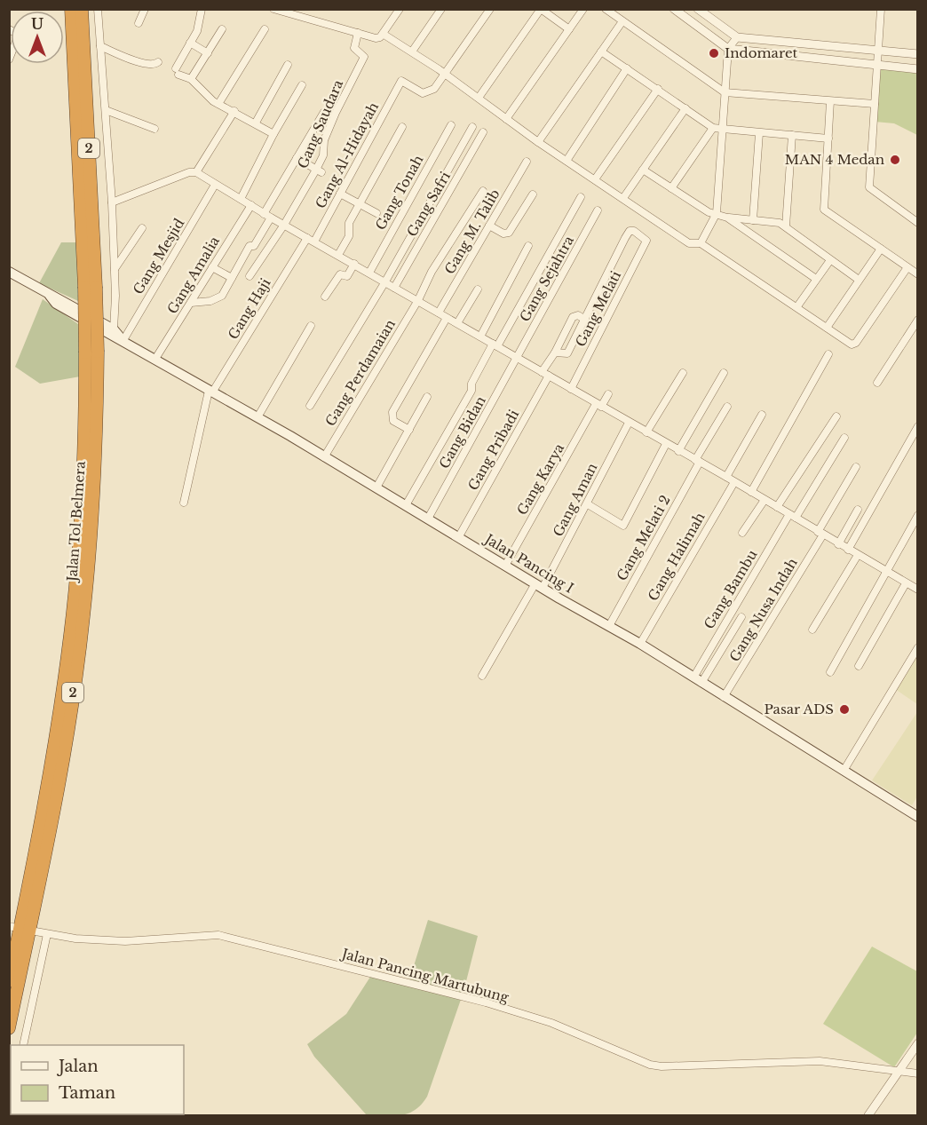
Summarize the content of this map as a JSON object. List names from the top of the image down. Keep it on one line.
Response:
{"streets":{"highway":["2","Jalan Tol Belmera"],"main road":["Jalan Pancing I"],"street":["Gang Saudara","Gang Al-Hidayah","Gang Tonah","Gang Safri","Gang M. Talib","Gang Mesjid","Gang Amalia","Gang Sejahtra","Gang Haji","Gang Melati","Gang Perdamaian","Gang Bidan","Gang Pribadi","Gang Karya","Gang Aman","Gang Melati 2","Gang Halimah","Gang Bambu","Gang Nusa Indah","Jalan Pancing Martubung"]},"crossings":[["Gang Al-Hidayah","Gang Haji"],["Gang Mesjid","Jalan Pancing I"],["Gang Amalia","Jalan Pancing I"],["Gang Sejahtra","Gang Bidan"],["Gang Haji","Jalan Pancing I"],["Gang Melati","Gang Pribadi"],["Gang Perdamaian","Jalan Pancing I"],["Gang Bidan","Jalan Pancing I"],["Gang Pribadi","Jalan Pancing I"],["Gang Karya","Jalan Pancing I"],["Gang Aman","Jalan Pancing I"],["Gang Melati 2","Jalan Pancing I"],["Gang Halimah","Jalan Pancing I"],["Jalan Pancing I","Gang Bambu"],["Jalan Pancing I","Gang Nusa Indah"]],"places":["Indomaret","MAN 4 Medan","Pasar ADS"],"legend":["Jalan","Taman"],"north":"top"}
